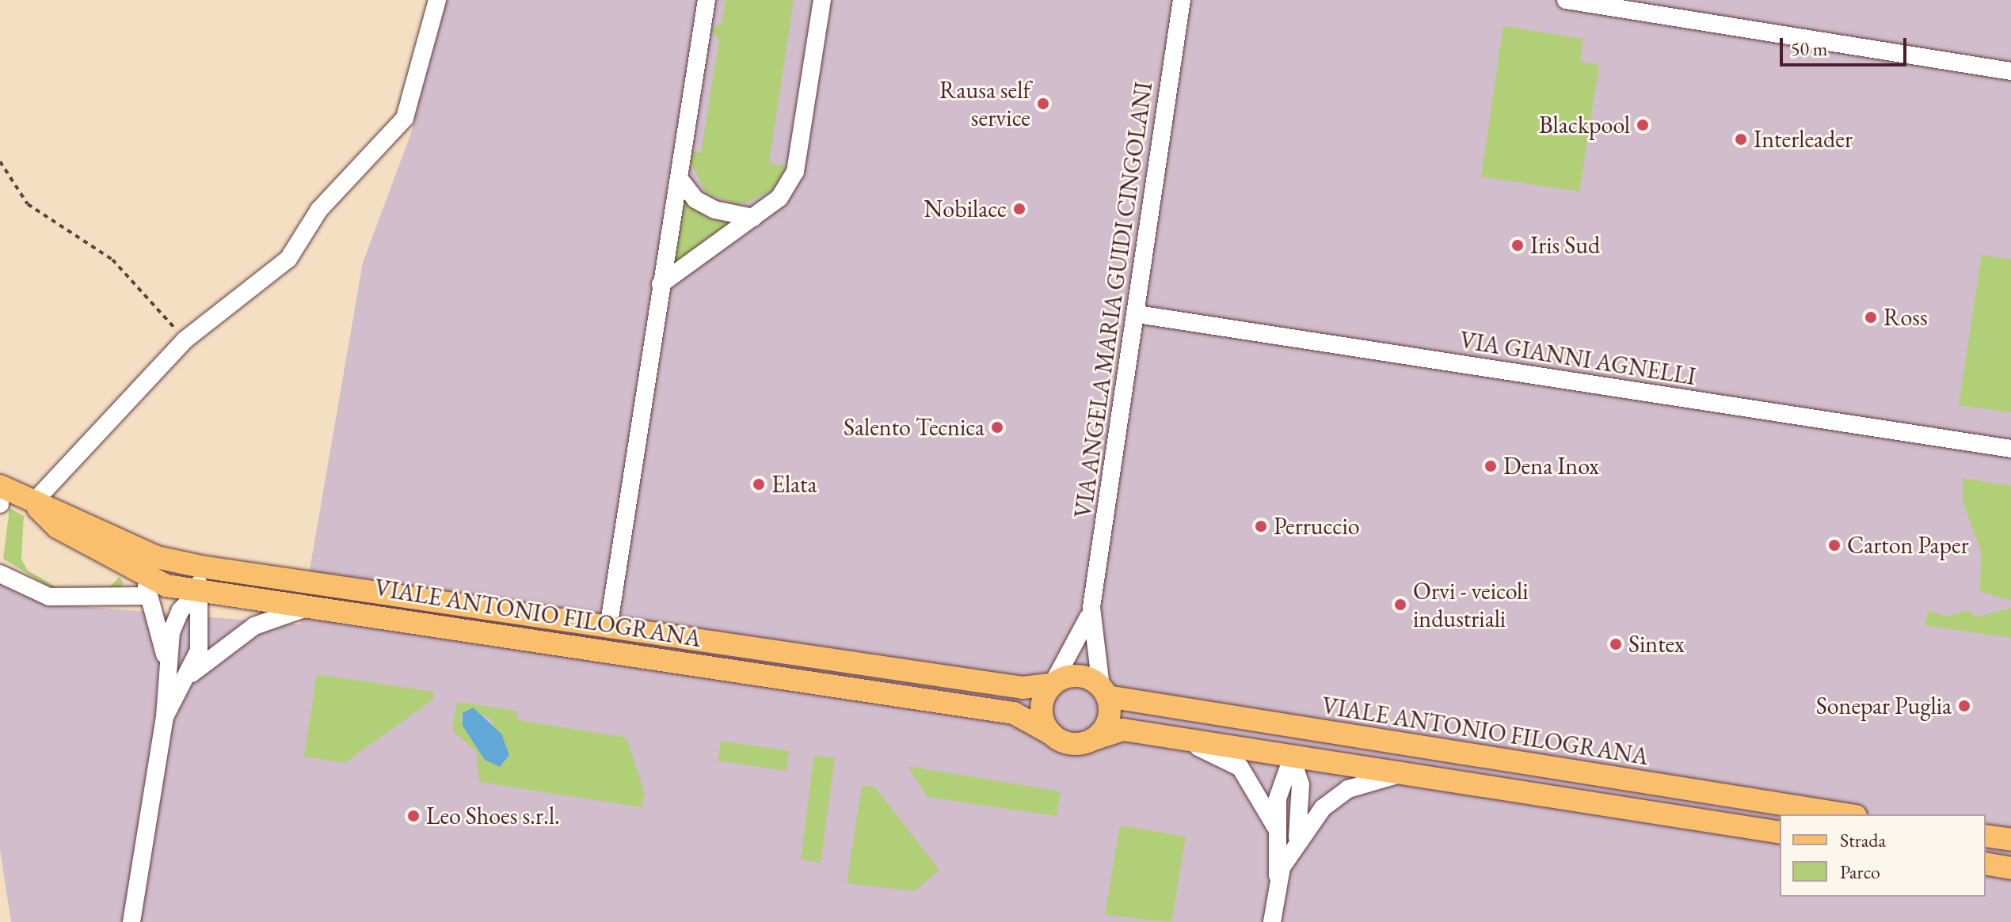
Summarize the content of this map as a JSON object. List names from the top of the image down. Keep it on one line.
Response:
{"streets":{"main road":["VIALE ANTONIO FILOGRANA"],"street":["VIA ANGELA MARIA GUIDI CINGOLANI","VIA GIANNI AGNELLI"]},"crossings":[["VIA ANGELA MARIA GUIDI CINGOLANI","VIA GIANNI AGNELLI"]],"places":["Rausa self service","Blackpool","Interleader","Nobilacc","Iris Sud","Ross","Salento Tecnica","Dena Inox","Elata","Perruccio","Carton Paper","Orvi - veicoli industriali","Sintex","Sonepar Puglia","Leo Shoes s.r.l."],"legend":["Strada","Parco"],"scale_bar":"50 m"}
